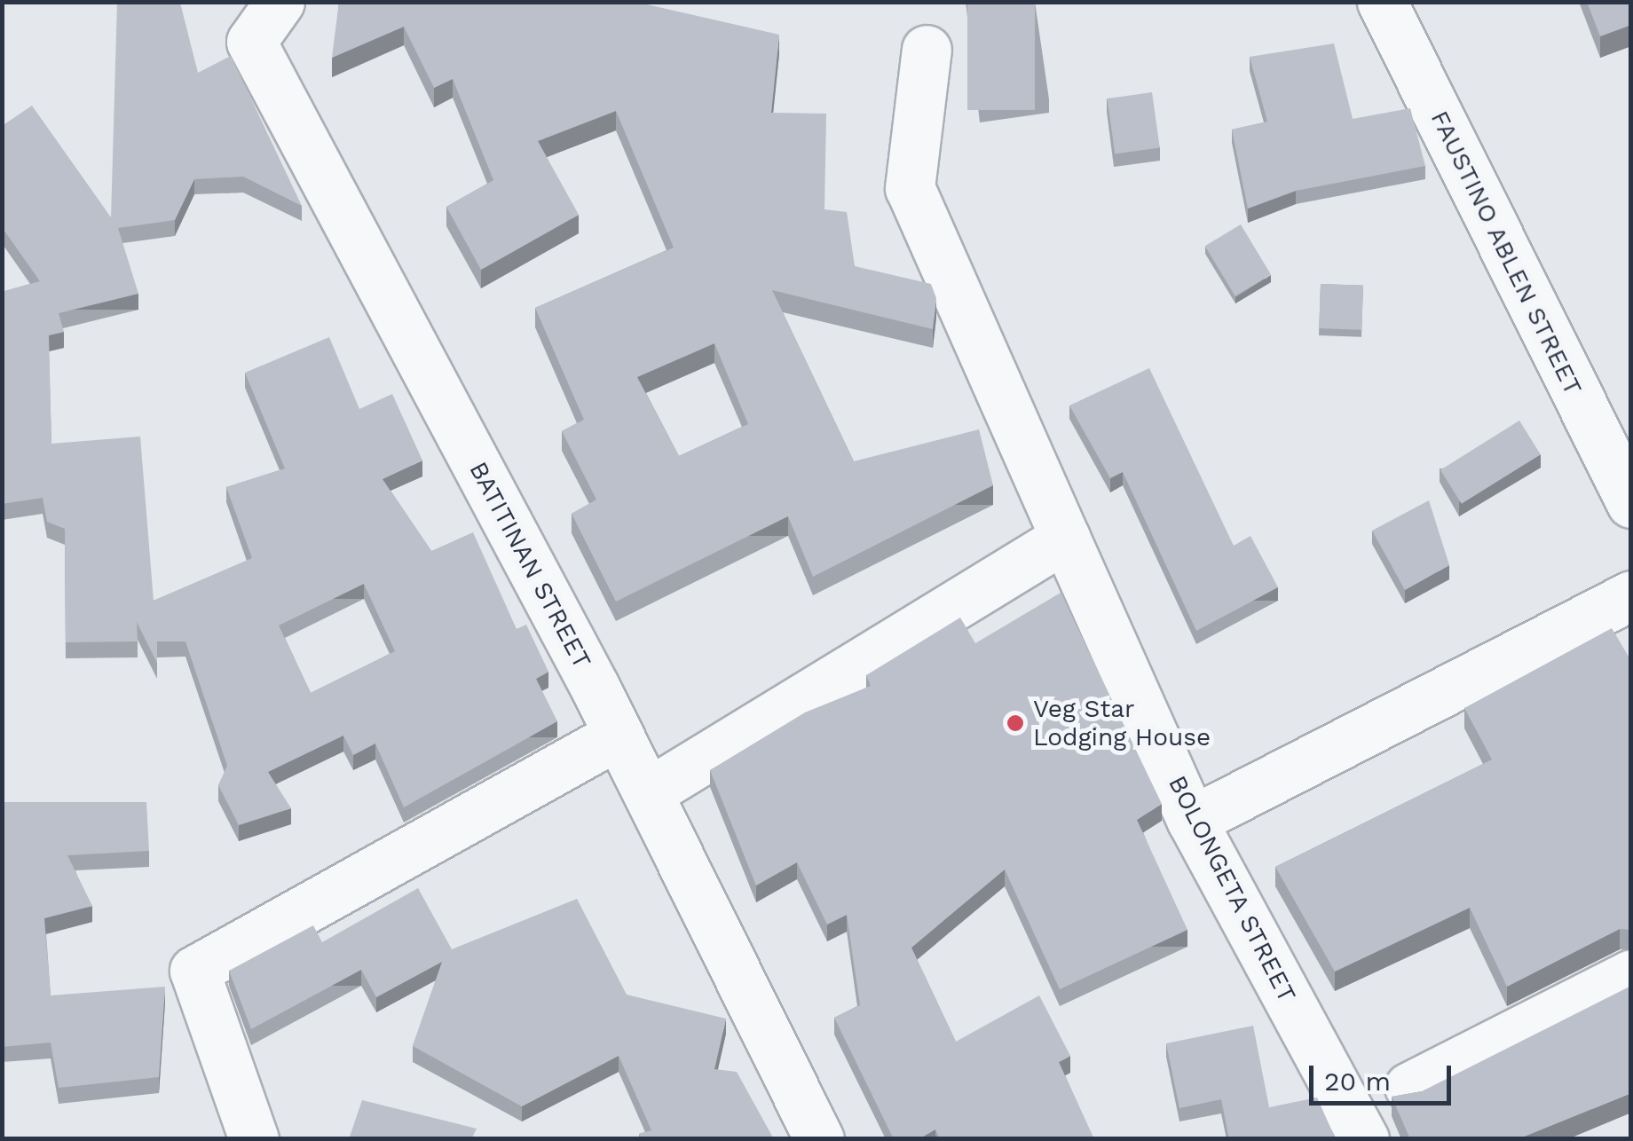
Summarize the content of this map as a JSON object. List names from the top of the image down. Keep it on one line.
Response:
{"streets":{"street":["FAUSTINO ABLEN STREET","BATITINAN STREET","BOLONGETA STREET"]},"places":["Veg Star Lodging House"],"scale_bar":"20 m"}
